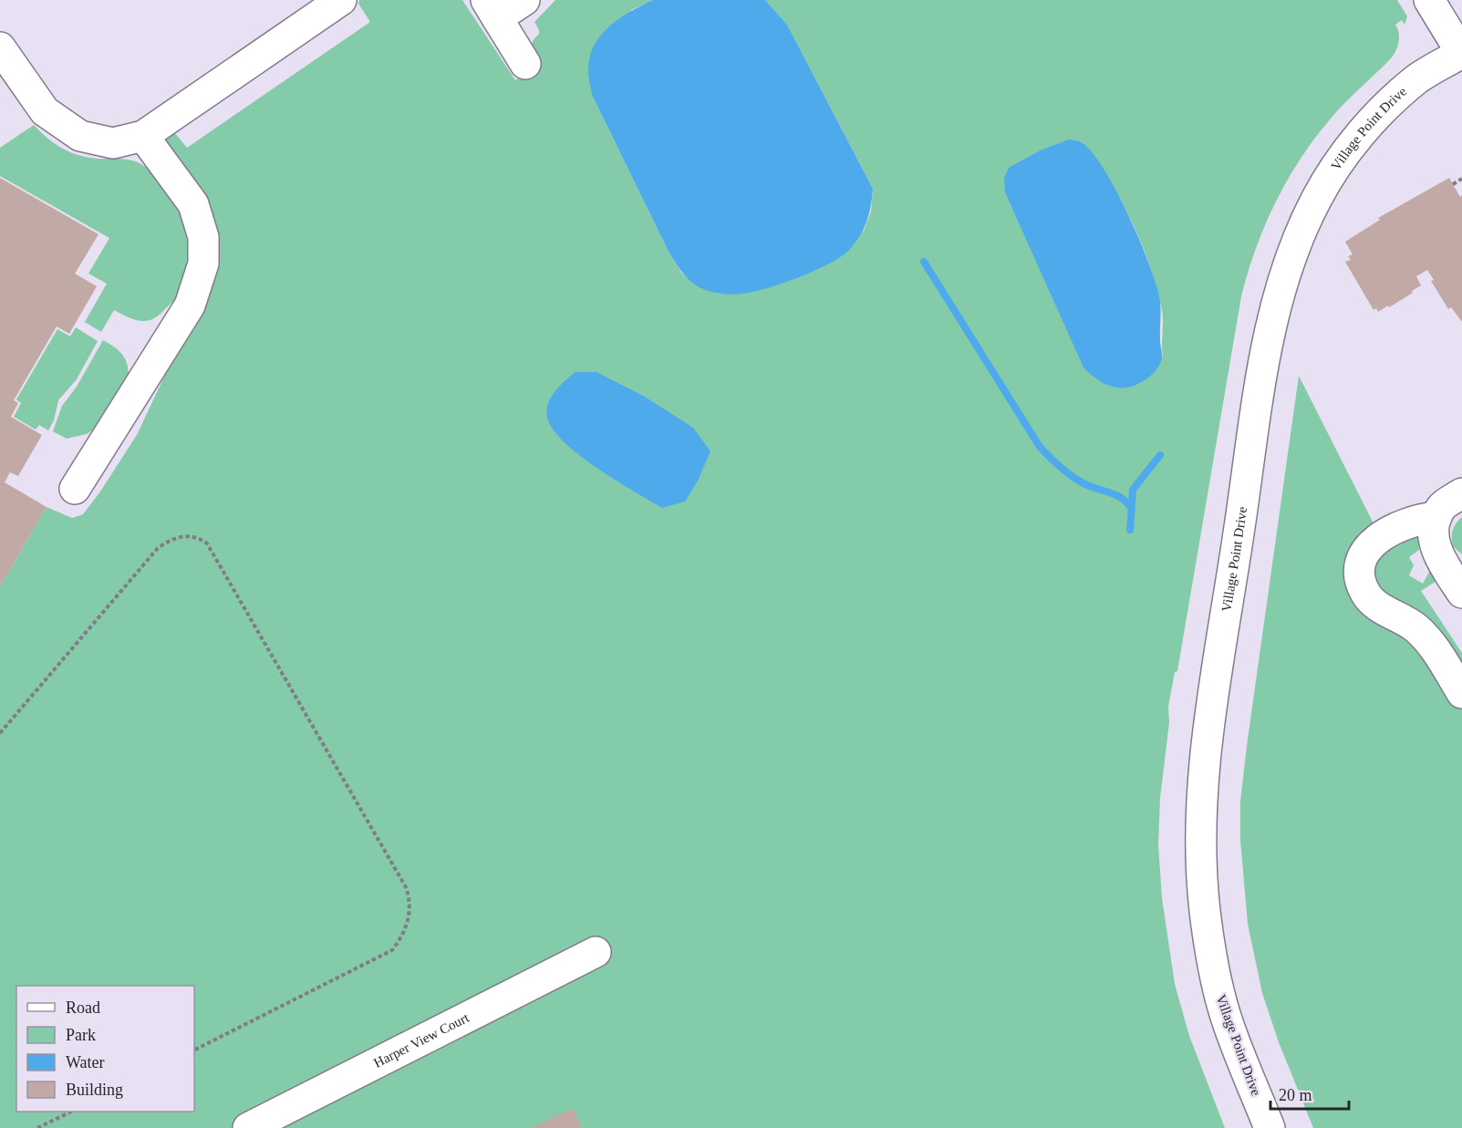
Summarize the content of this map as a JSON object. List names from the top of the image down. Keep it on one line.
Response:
{"streets":{"street":["Village Point Drive","Harper View Court"]},"legend":["Road","Park","Water","Building"],"scale_bar":"20 m"}
